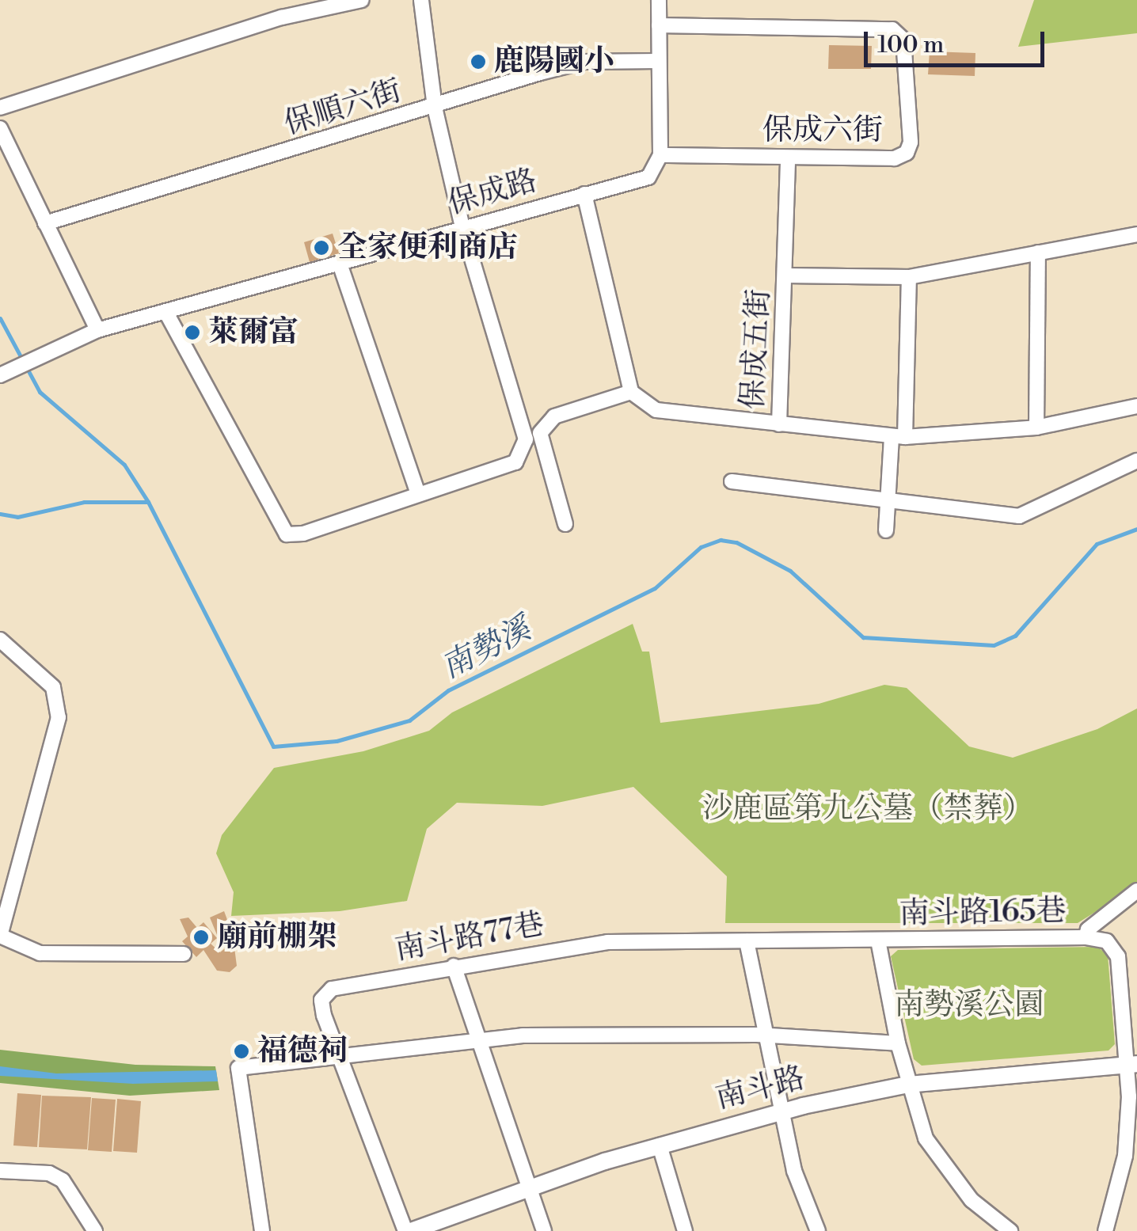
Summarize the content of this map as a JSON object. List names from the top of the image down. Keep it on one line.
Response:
{"streets":{"street":["保順六街","保成六街","保成路","保成五街","南斗路165巷","南斗路77巷","南斗路"]},"crossings":[["保成六街","保成路"],["保成六街","保成五街"],["南斗路165巷","南斗路77巷"],["南斗路165巷","南斗路"],["南斗路77巷","南斗路"]],"water":["南勢溪"],"parks":["沙鹿區第九公墓（禁葬）","南勢溪公園"],"places":["鹿陽國小","全家便利商店","萊爾富","廟前棚架","福德祠"],"scale_bar":"100 m"}
